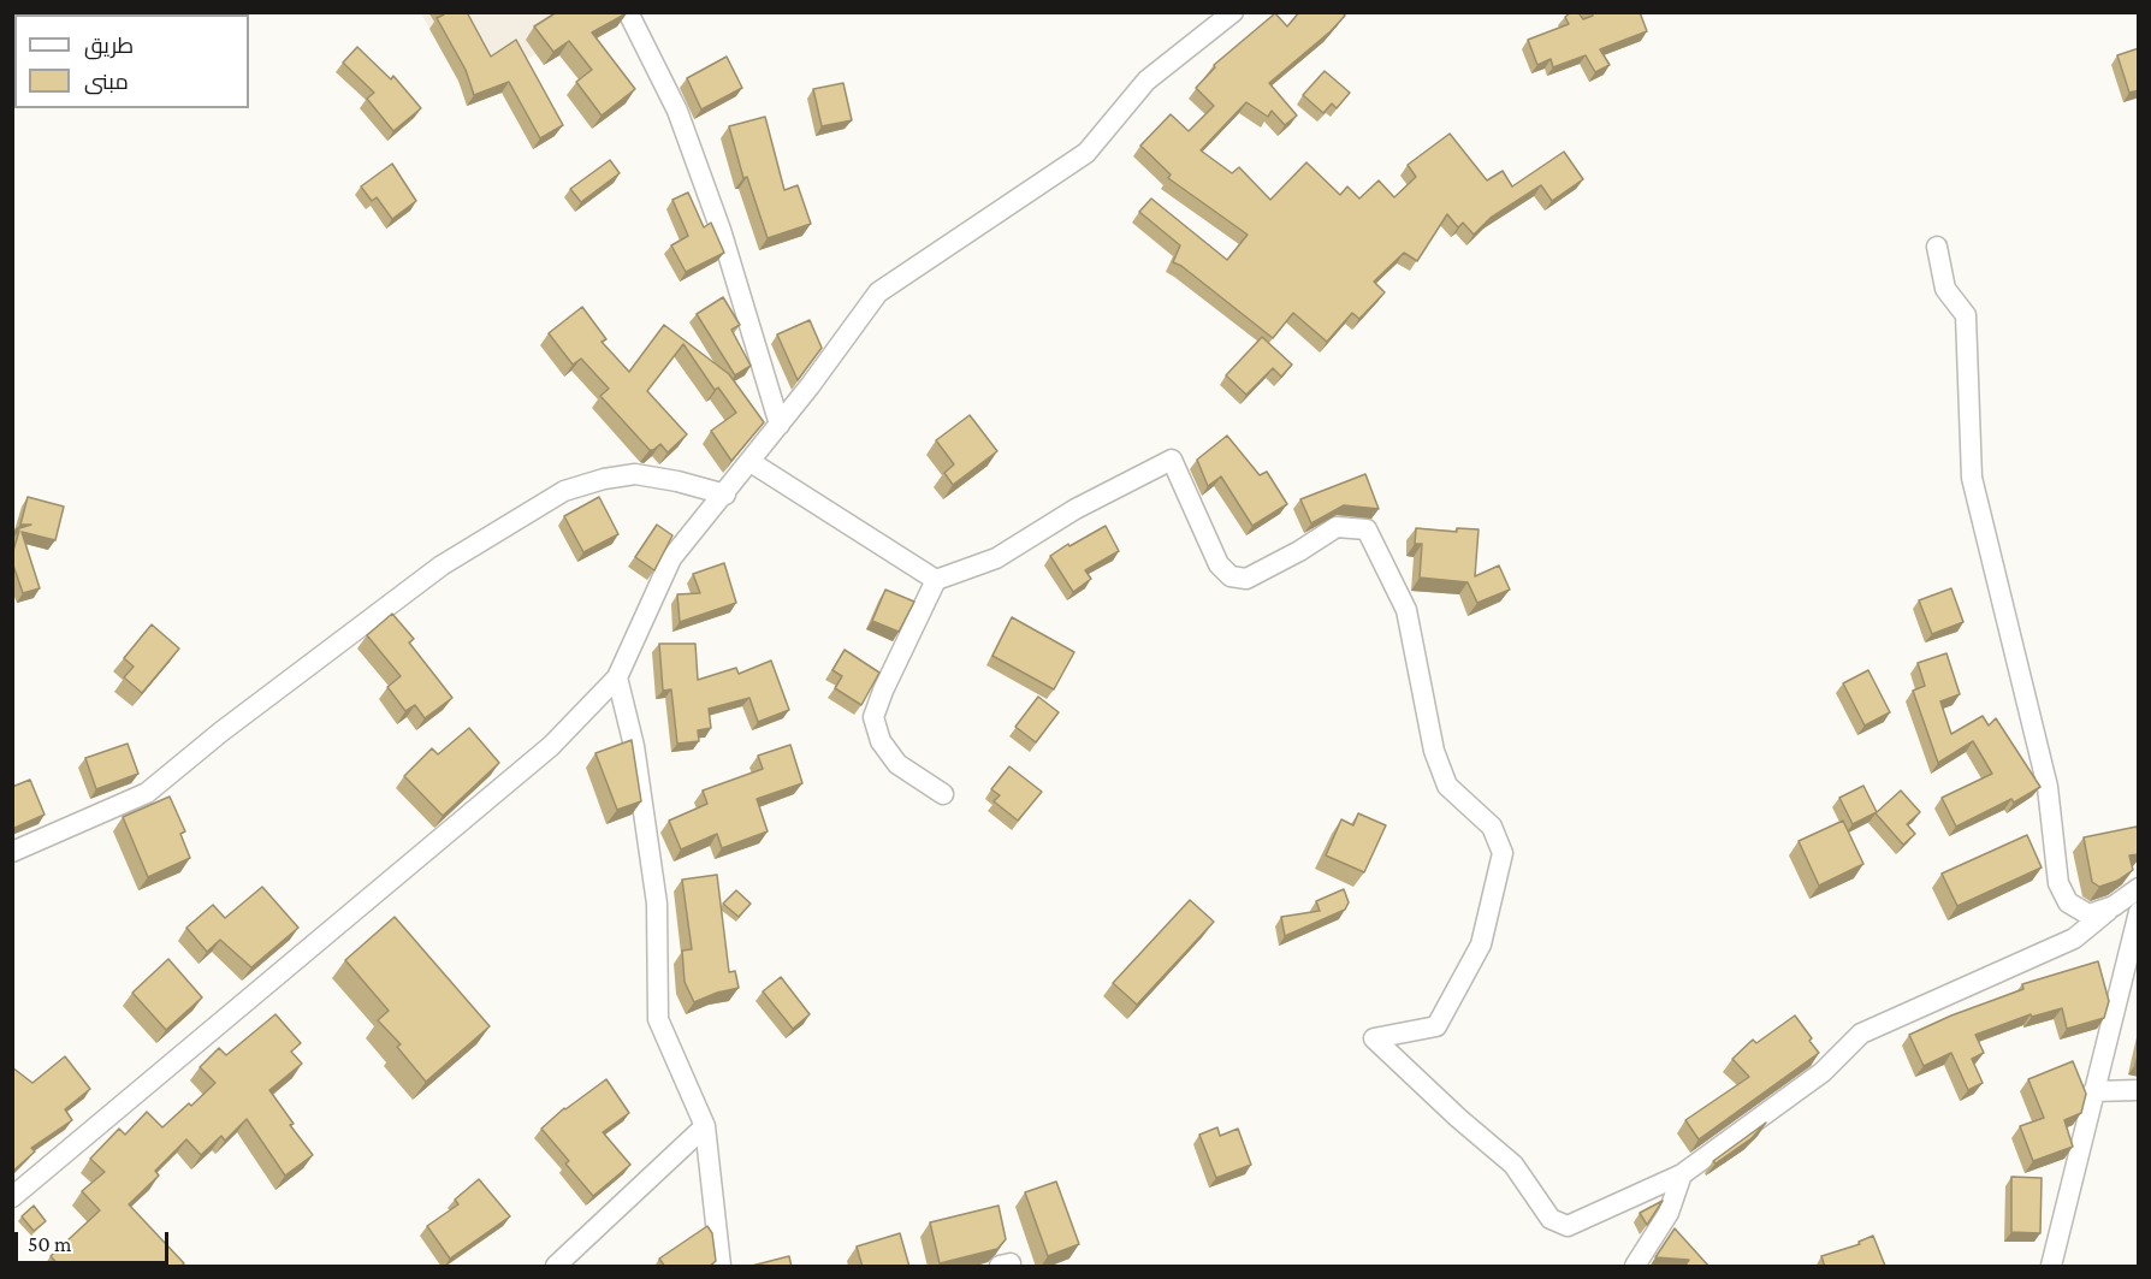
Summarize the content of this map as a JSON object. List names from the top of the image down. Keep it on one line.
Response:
{"legend":["طريق","مبنى"],"scale_bar":"50 m"}
